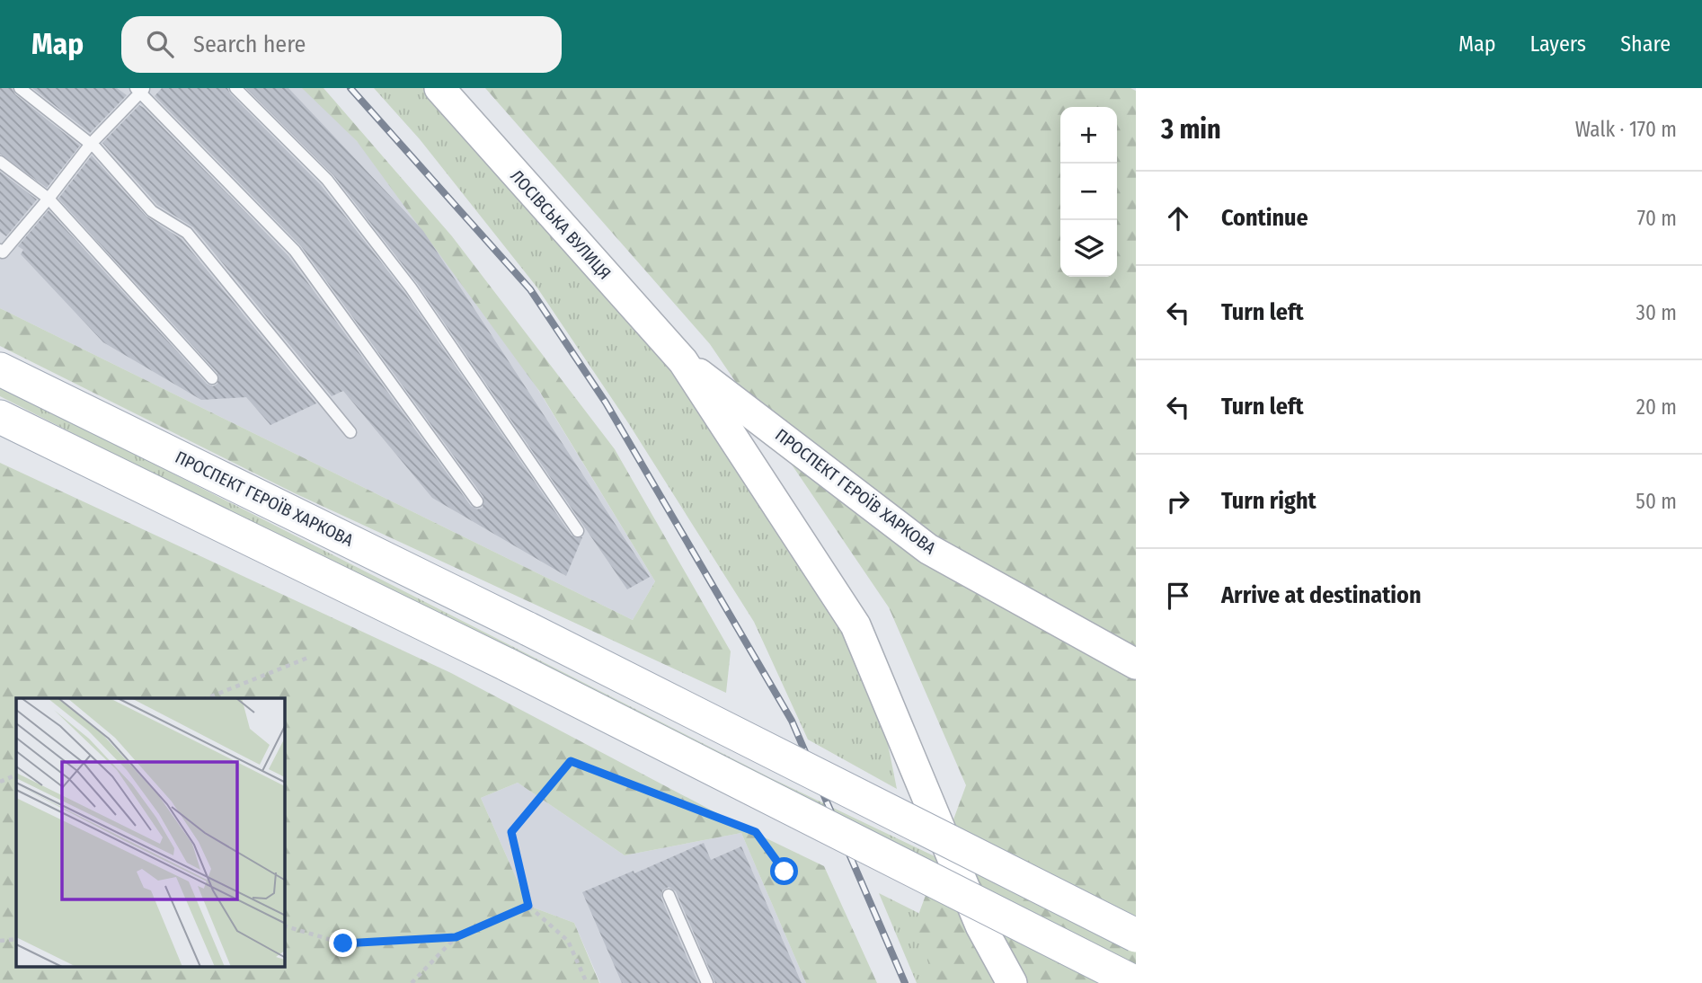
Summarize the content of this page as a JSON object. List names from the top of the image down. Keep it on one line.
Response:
{"streets":{"main road":["ЛОСІВСЬКА ВУЛИЦЯ","ПРОСПЕКТ ГЕРОЇВ ХАРКОВА"]},"crossings":[["ЛОСІВСЬКА ВУЛИЦЯ","ПРОСПЕКТ ГЕРОЇВ ХАРКОВА"]],"page":{"header":"Map","search":"Search here","nav":["Map","Layers","Share"],"heading":["3 min","Walk · 170 m"],"map_buttons":["+","−"],"list":[["Continue","70 m"],["Turn left","30 m"],["Turn left","20 m"],["Turn right","50 m"],"Arrive at destination"]}}
